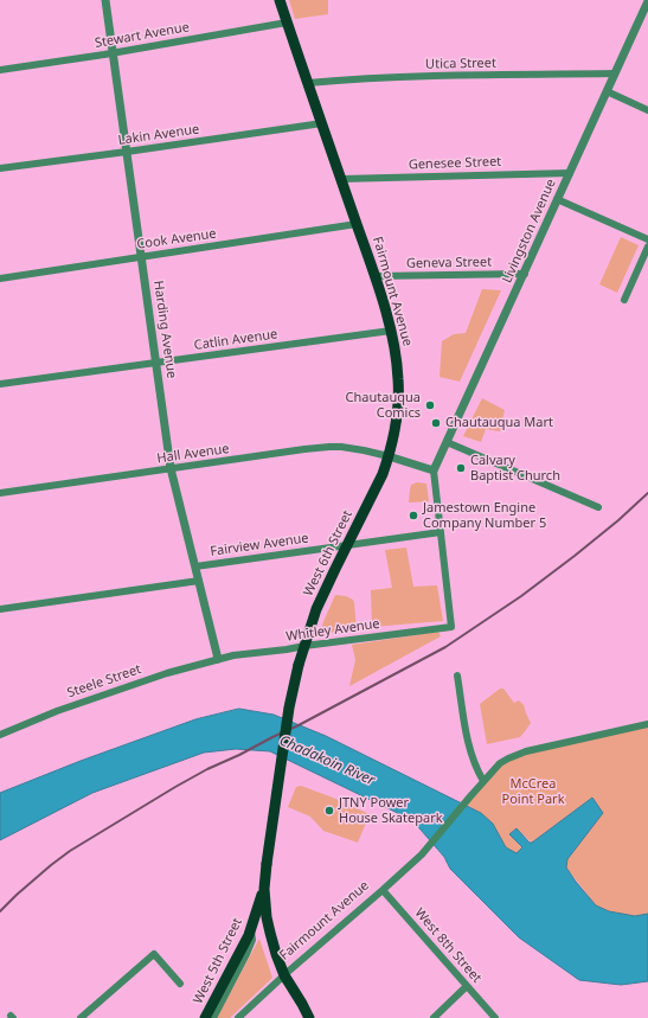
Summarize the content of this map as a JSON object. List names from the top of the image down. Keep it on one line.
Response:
{"streets":{"main road":["Fairmount Avenue","West 6th Street","West 5th Street"],"street":["Stewart Avenue","Utica Street","Lakin Avenue","Genesee Street","Livingston Avenue","Cook Avenue","Geneva Street","Harding Avenue","Catlin Avenue","Hall Avenue","Fairview Avenue","Whitley Avenue","Steele Street","West 8th Street"]},"crossings":[["Stewart Avenue","Fairmount Avenue"],["Stewart Avenue","Harding Avenue"],["Utica Street","Livingston Avenue"],["Utica Street","Fairmount Avenue"],["Lakin Avenue","Fairmount Avenue"],["Lakin Avenue","Harding Avenue"],["Genesee Street","Livingston Avenue"],["Genesee Street","Fairmount Avenue"],["Livingston Avenue","Geneva Street"],["Cook Avenue","Fairmount Avenue"],["Cook Avenue","Harding Avenue"],["Geneva Street","Fairmount Avenue"],["Fairmount Avenue","Catlin Avenue"],["Fairmount Avenue","Hall Avenue"],["Fairmount Avenue","West 6th Street"],["Fairmount Avenue","West 8th Street"],["Harding Avenue","Catlin Avenue"],["Harding Avenue","Hall Avenue"],["Harding Avenue","Fairview Avenue"],["Harding Avenue","Whitley Avenue"],["Harding Avenue","Steele Street"],["Hall Avenue","West 6th Street"],["Fairview Avenue","West 6th Street"],["Fairview Avenue","Whitley Avenue"],["West 6th Street","Whitley Avenue"],["West 6th Street","West 5th Street"],["Whitley Avenue","Steele Street"]],"water":["Chadakoin River"],"parks":["McCrea Point Park"],"places":["Chautauqua Comics","Chautauqua Mart","Calvary Baptist Church","Jamestown Engine Company Number 5","JTNY Power House Skatepark"]}
